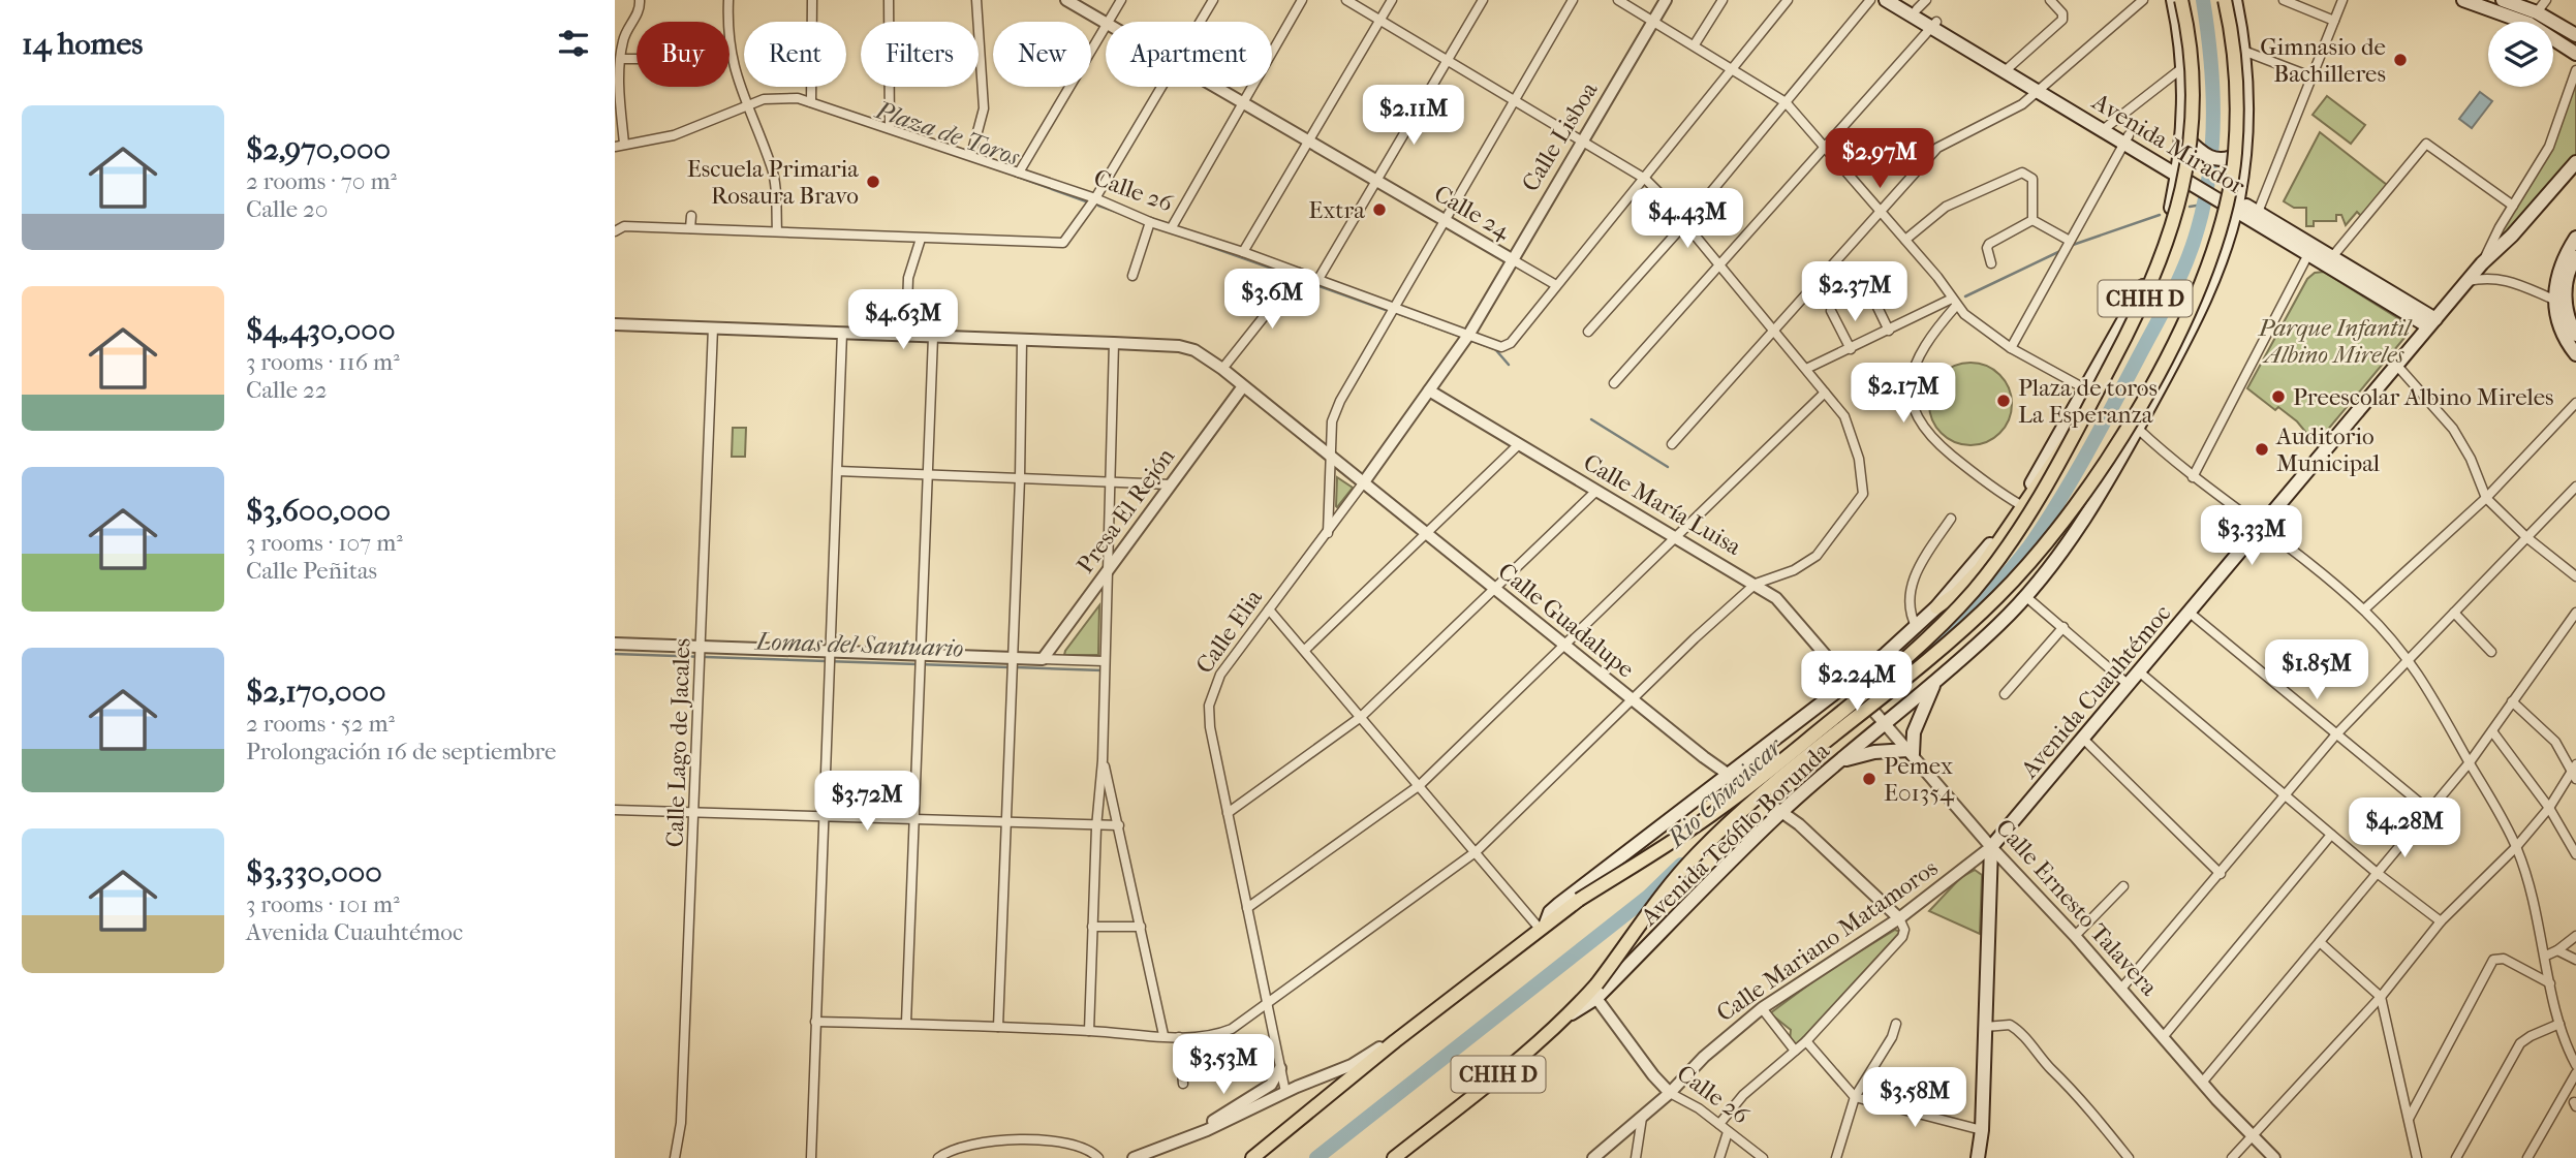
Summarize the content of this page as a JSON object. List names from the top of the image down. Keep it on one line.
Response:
{"streets":{"main road":["Avenida Mirador","CHIH D","Avenida Cuauhtémoc","Avenida Teófilo Borunda"],"street":["Calle Lisboa","Calle 26","Calle 24","Calle María Luisa","Presa El Rejón","Calle Guadalupe","Calle Elia","Calle Lago de Jacales","Calle Ernesto Talavera","Calle Mariano Matamoros"]},"crossings":[["Calle Lisboa","Calle 26"],["Calle Lisboa","Calle 24"],["Calle Lisboa","Calle Elia"],["Avenida Mirador","Avenida Cuauhtémoc"],["Avenida Mirador","Avenida Teófilo Borunda"],["Calle 26","Calle 24"],["Calle 26","CHIH D"],["Calle 26","Calle Elia"],["Calle 26","Avenida Teófilo Borunda"],["Calle 26","Calle Mariano Matamoros"],["CHIH D","Avenida Teófilo Borunda"],["Calle María Luisa","Calle Elia"],["Calle María Luisa","Avenida Teófilo Borunda"],["Calle María Luisa","Calle Ernesto Talavera"],["Presa El Rejón","Calle Guadalupe"],["Calle Guadalupe","Calle Elia"],["Calle Guadalupe","Avenida Teófilo Borunda"],["Calle Guadalupe","Calle Mariano Matamoros"],["Avenida Cuauhtémoc","Calle Ernesto Talavera"],["Avenida Cuauhtémoc","Calle Mariano Matamoros"],["Avenida Teófilo Borunda","Calle Ernesto Talavera"],["Calle Ernesto Talavera","Calle Mariano Matamoros"]],"water":["Plaza de Toros","Lomas del Santuario","Rio Chuviscar"],"parks":["Parque Infantil Albino Mireles"],"places":["Gimnasio de Bachilleres","Escuela Primaria Rosaura Bravo","Extra","Preescolar Albino Mireles","Plaza de toros La Esperanza","Auditorio Municipal","Pemex E01354"],"page":{"heading":"14 homes","chip":["Buy","Rent","Filters","New","Apartment"],"price":["$2.11M","$2.97M","$4.43M","$2.37M","$3.6M","$4.63M","$2.17M","$3.33M","$1.85M","$2.24M","$3.72M","$4.28M","$3.53M","$3.58M"],"list":[{"name":"$2,970,000","note":"2 rooms · 70 m² · Calle 20"},{"name":"$4,430,000","note":"3 rooms · 116 m² · Calle 22"},{"name":"$3,600,000","note":"3 rooms · 107 m² · Calle Peñitas"},{"name":"$2,170,000","note":"2 rooms · 52 m² · Prolongación 16 de septiembre"},{"name":"$3,330,000","note":"3 rooms · 101 m² · Avenida Cuauhtémoc"}]}}
